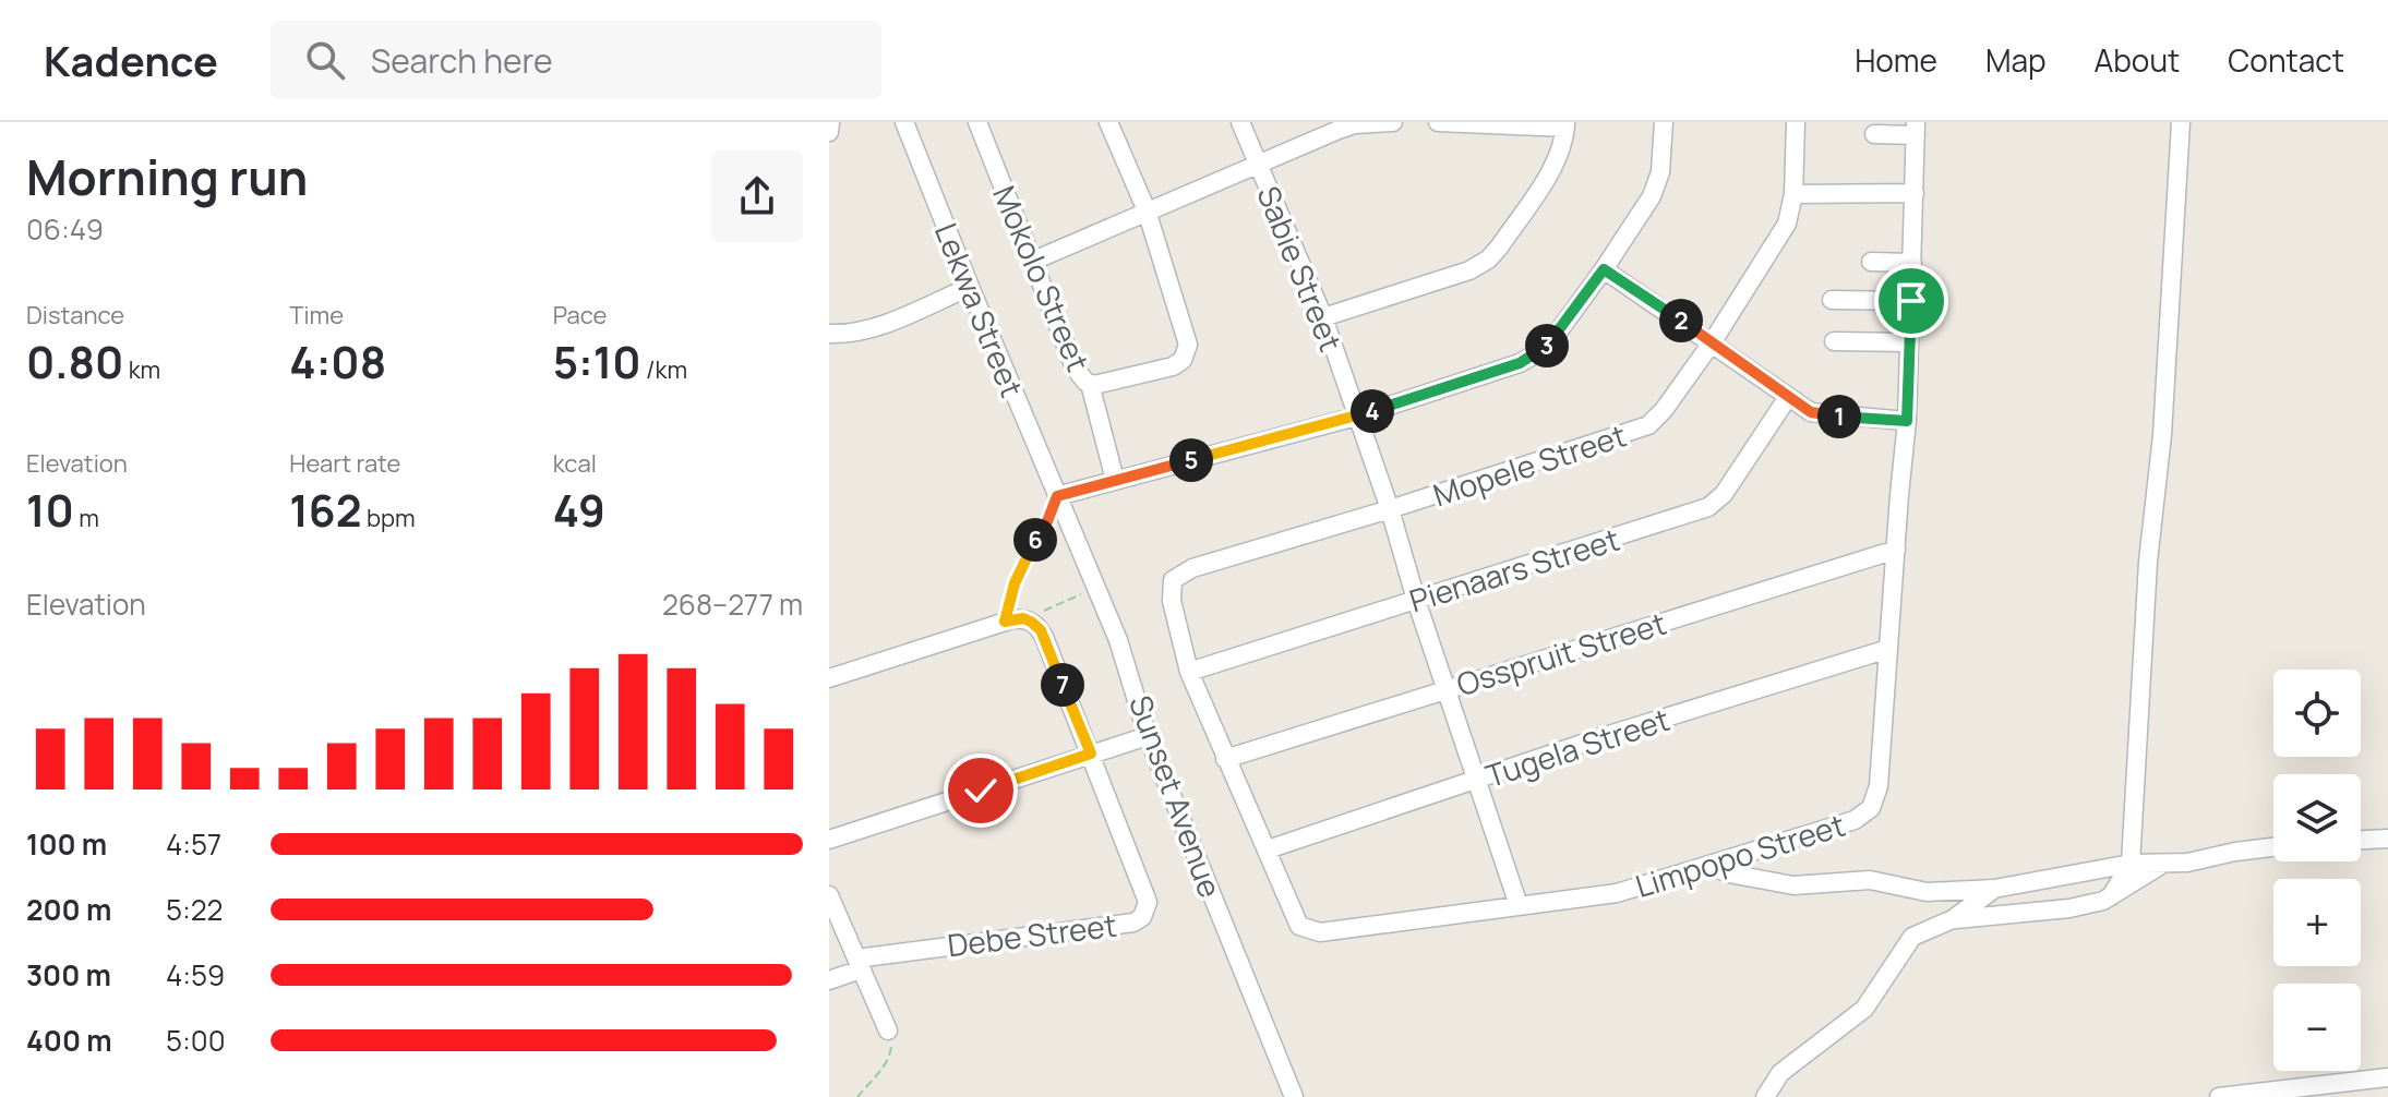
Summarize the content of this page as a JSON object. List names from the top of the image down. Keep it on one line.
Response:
{"streets":{"street":["Sabie Street","Mokolo Street","Lekwa Street","Mopele Street","Pienaars Street","Osspruit Street","Tugela Street","Sunset Avenue","Limpopo Street","Debe Street"]},"crossings":[["Sabie Street","Mopele Street"],["Sabie Street","Pienaars Street"],["Sabie Street","Osspruit Street"],["Sabie Street","Tugela Street"],["Sabie Street","Limpopo Street"],["Lekwa Street","Sunset Avenue"],["Mopele Street","Limpopo Street"],["Pienaars Street","Limpopo Street"],["Osspruit Street","Limpopo Street"],["Tugela Street","Limpopo Street"]],"page":{"header":"Kadence","search":"Search here","nav":["Home","Map","About","Contact"],"heading":["Morning run","06:49"],"stats":[["Distance","0.80 km"],["Time","4:08"],["Pace","5:10 /km"],["Elevation","10 m"],["Heart rate","162 bpm"],["kcal","49"]],"pins":["2","3","4","1","5","6","7"],"chart":["Elevation","268–277 m"],"map_buttons":["+","−"],"list":[{"name":"100 m","note":"4:57"},{"name":"200 m","note":"5:22"},{"name":"300 m","note":"4:59"},{"name":"400 m","note":"5:00"}]}}
